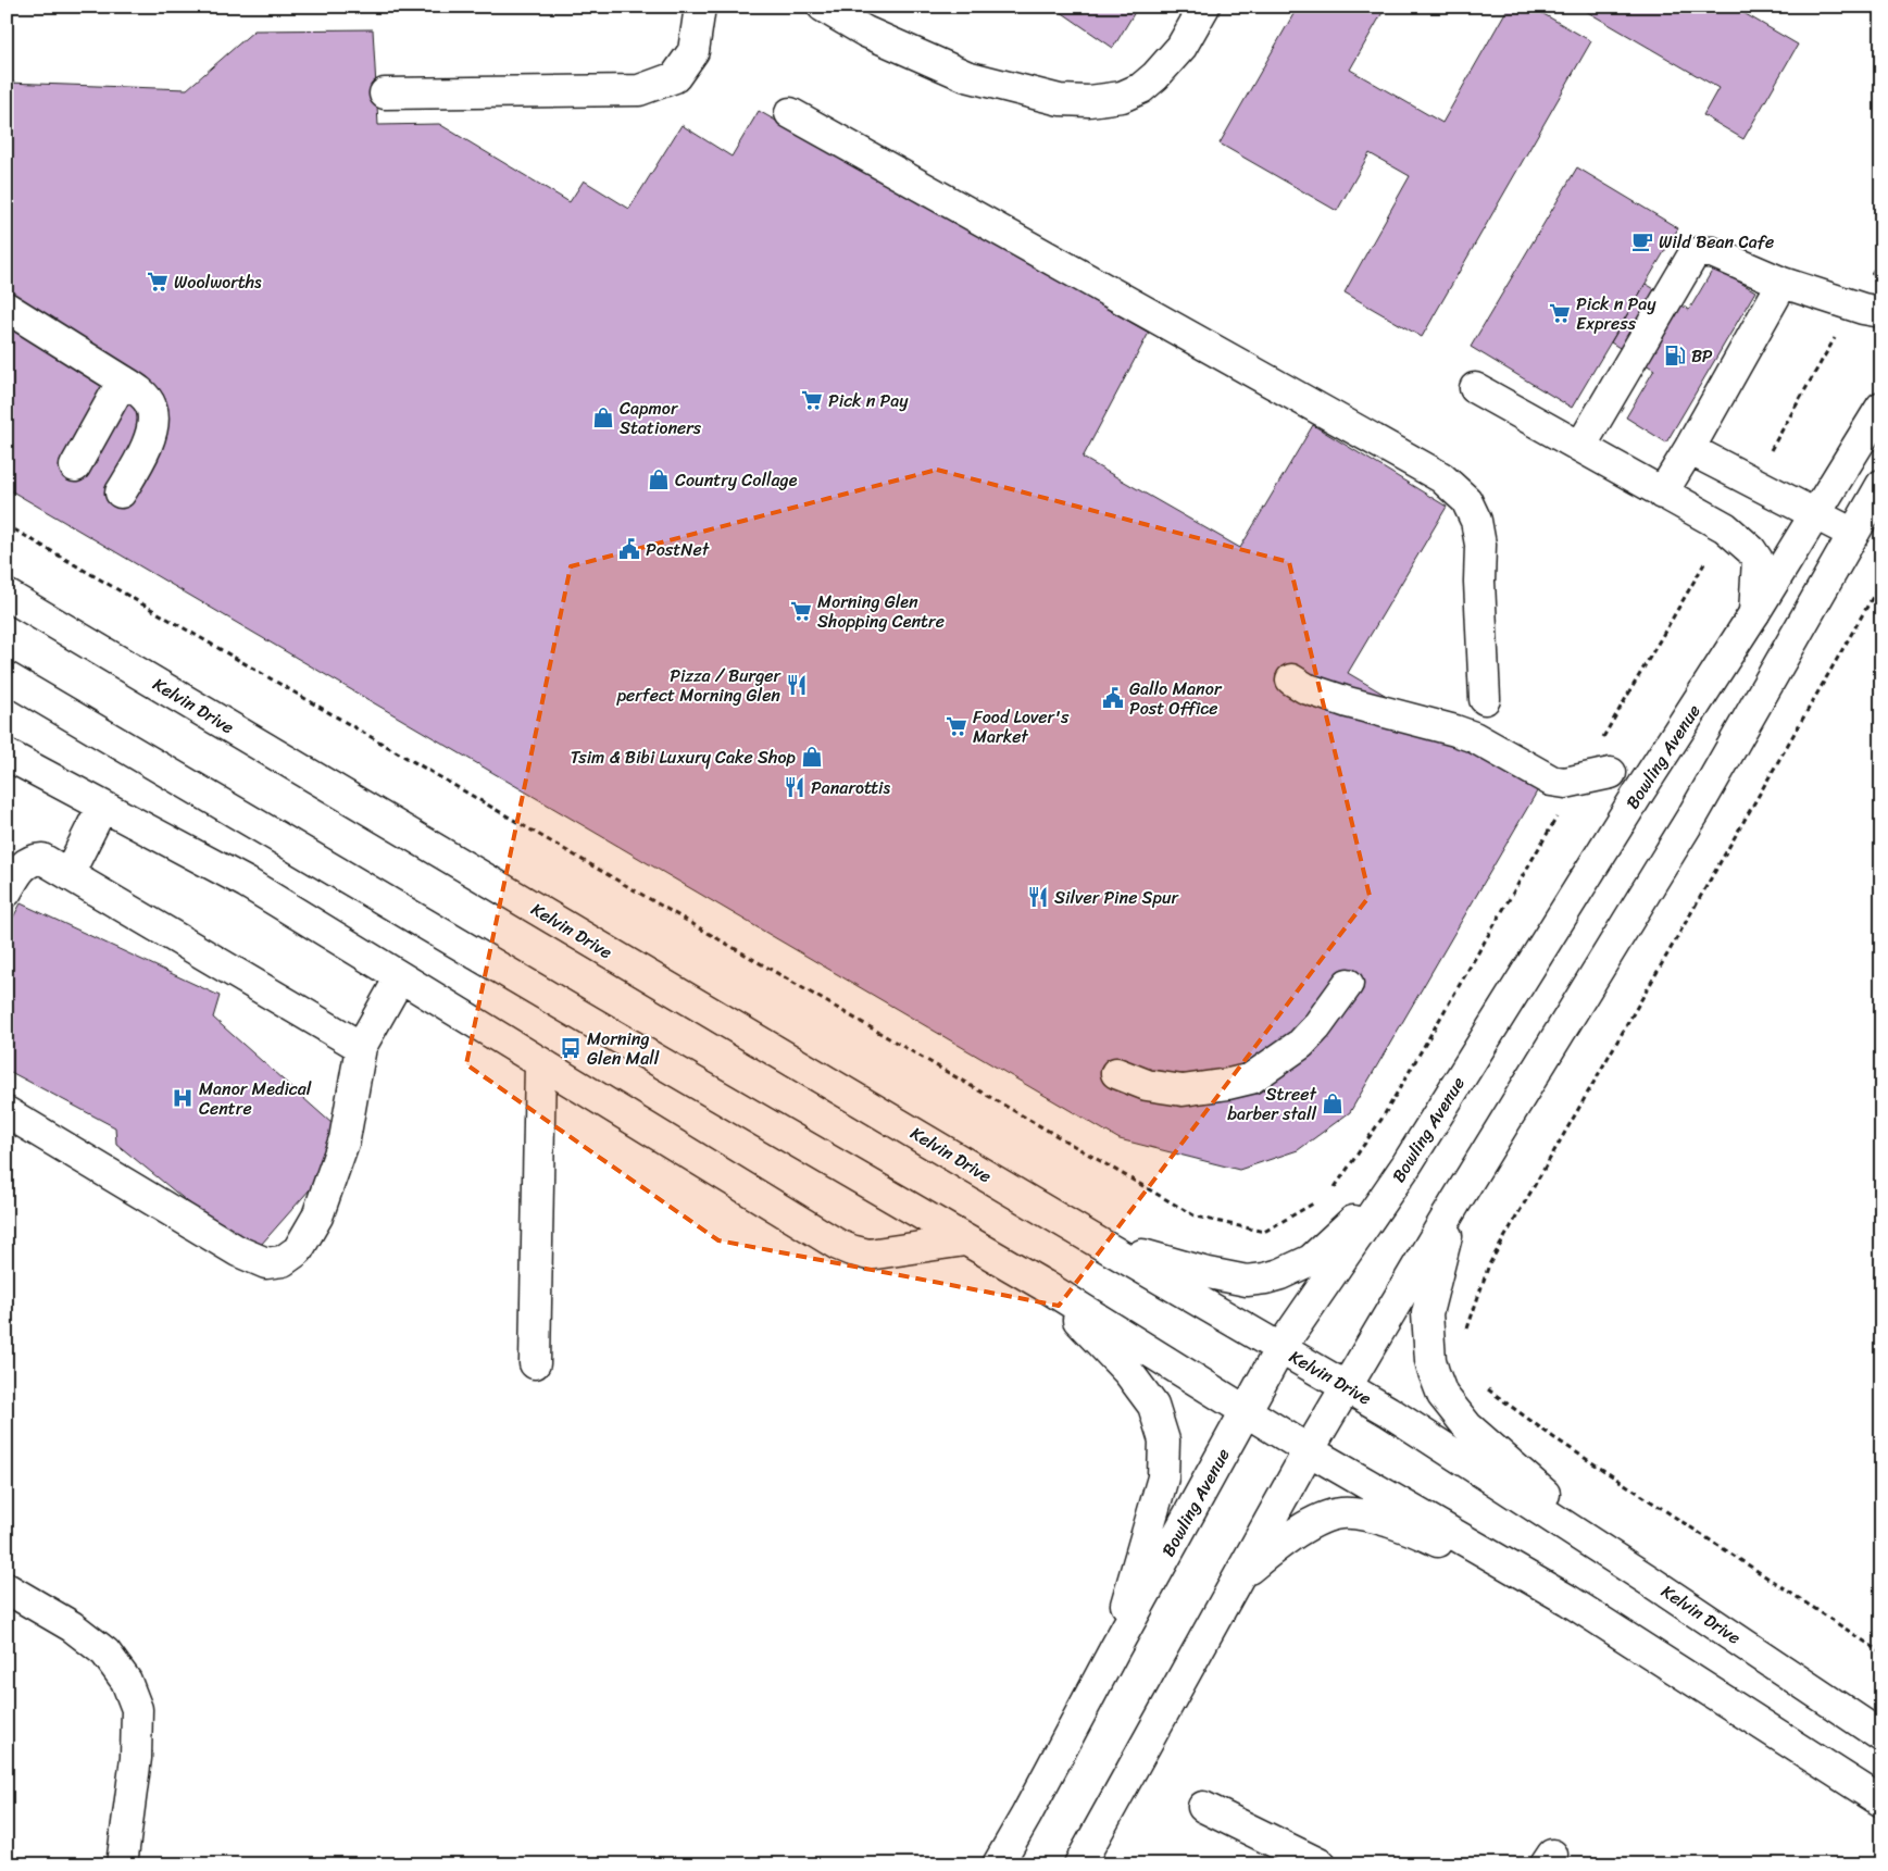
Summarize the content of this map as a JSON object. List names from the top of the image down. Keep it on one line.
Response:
{"streets":{"main road":["Kelvin Drive","Bowling Avenue"]},"crossings":[["Kelvin Drive","Bowling Avenue"]],"places":{"cafe":["Wild Bean Cafe"],"supermarket":["Woolworths","Pick n Pay Express","Pick n Pay","Morning Glen Shopping Centre","Food Lover's Market"],"fuel station":["BP"],"shop":["Capmor Stationers","Country Collage","Tsim & Bibi Luxury Cake Shop","Street barber stall"],"public building":["PostNet","Gallo Manor Post Office"],"restaurant":["Pizza / Burger perfect Morning Glen","Panarottis","Silver Pine Spur"],"bus stop":["Morning Glen Mall"],"hospital":["Manor Medical Centre"]}}
